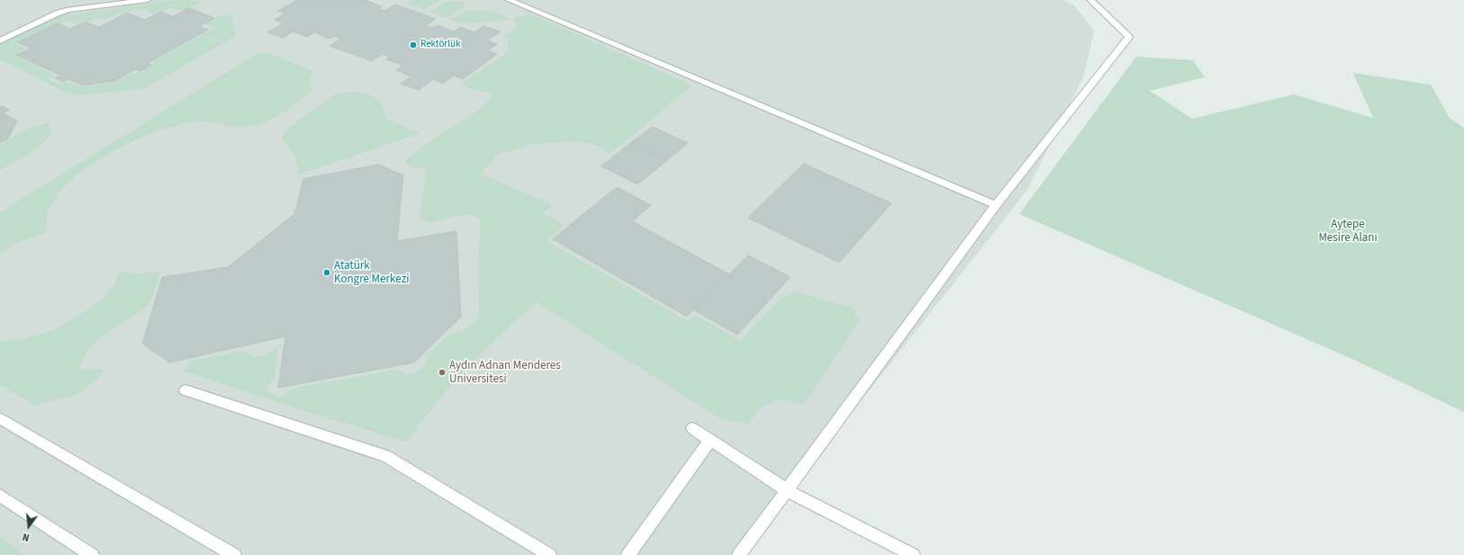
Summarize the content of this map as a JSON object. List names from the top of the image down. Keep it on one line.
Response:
{"parks":["Aytepe Mesire Alanı"],"places":["Rektörlük","Atatürk Kongre Merkezi","Aydın Adnan Menderes Üniversitesi"],"north":"bottom"}
